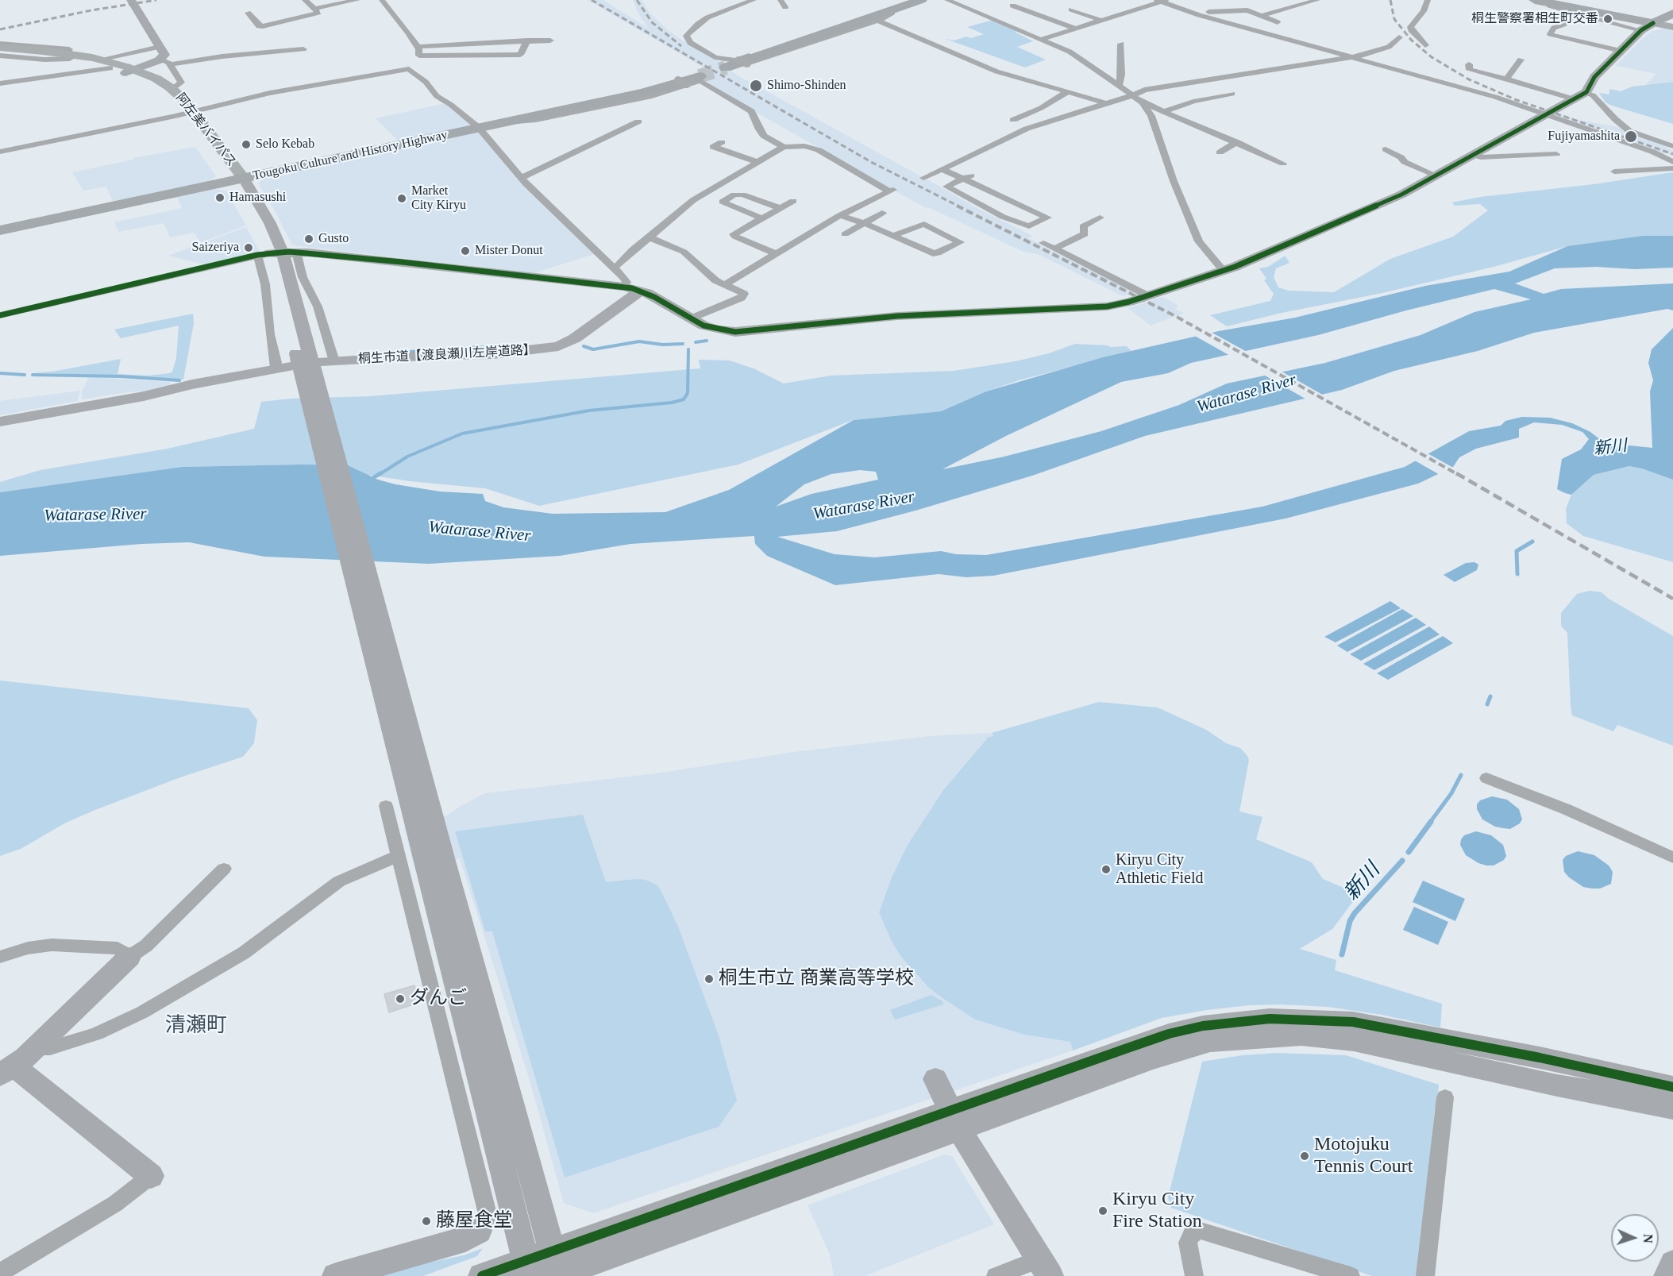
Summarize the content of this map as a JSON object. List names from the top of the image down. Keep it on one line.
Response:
{"streets":{"highway":["Tougoku Culture and History Highway"],"main road":["阿左美バイパス"],"street":["桐生市道【渡良瀬川左岸道路】"]},"crossings":[["阿左美バイパス","Tougoku Culture and History Highway"]],"districts":["清瀬町"],"water":["Watarase River","新川"],"places":["桐生警察署相生町交番","Shimo-Shinden","Fujiyamashita","Selo Kebab","Hamasushi","Market City Kiryu","Gusto","Saizeriya","Mister Donut","Kiryu City Athletic Field","桐生市立 商業高等学校","ダんご","Motojuku Tennis Court","Kiryu City Fire Station","藤屋食堂"],"north":"right"}
